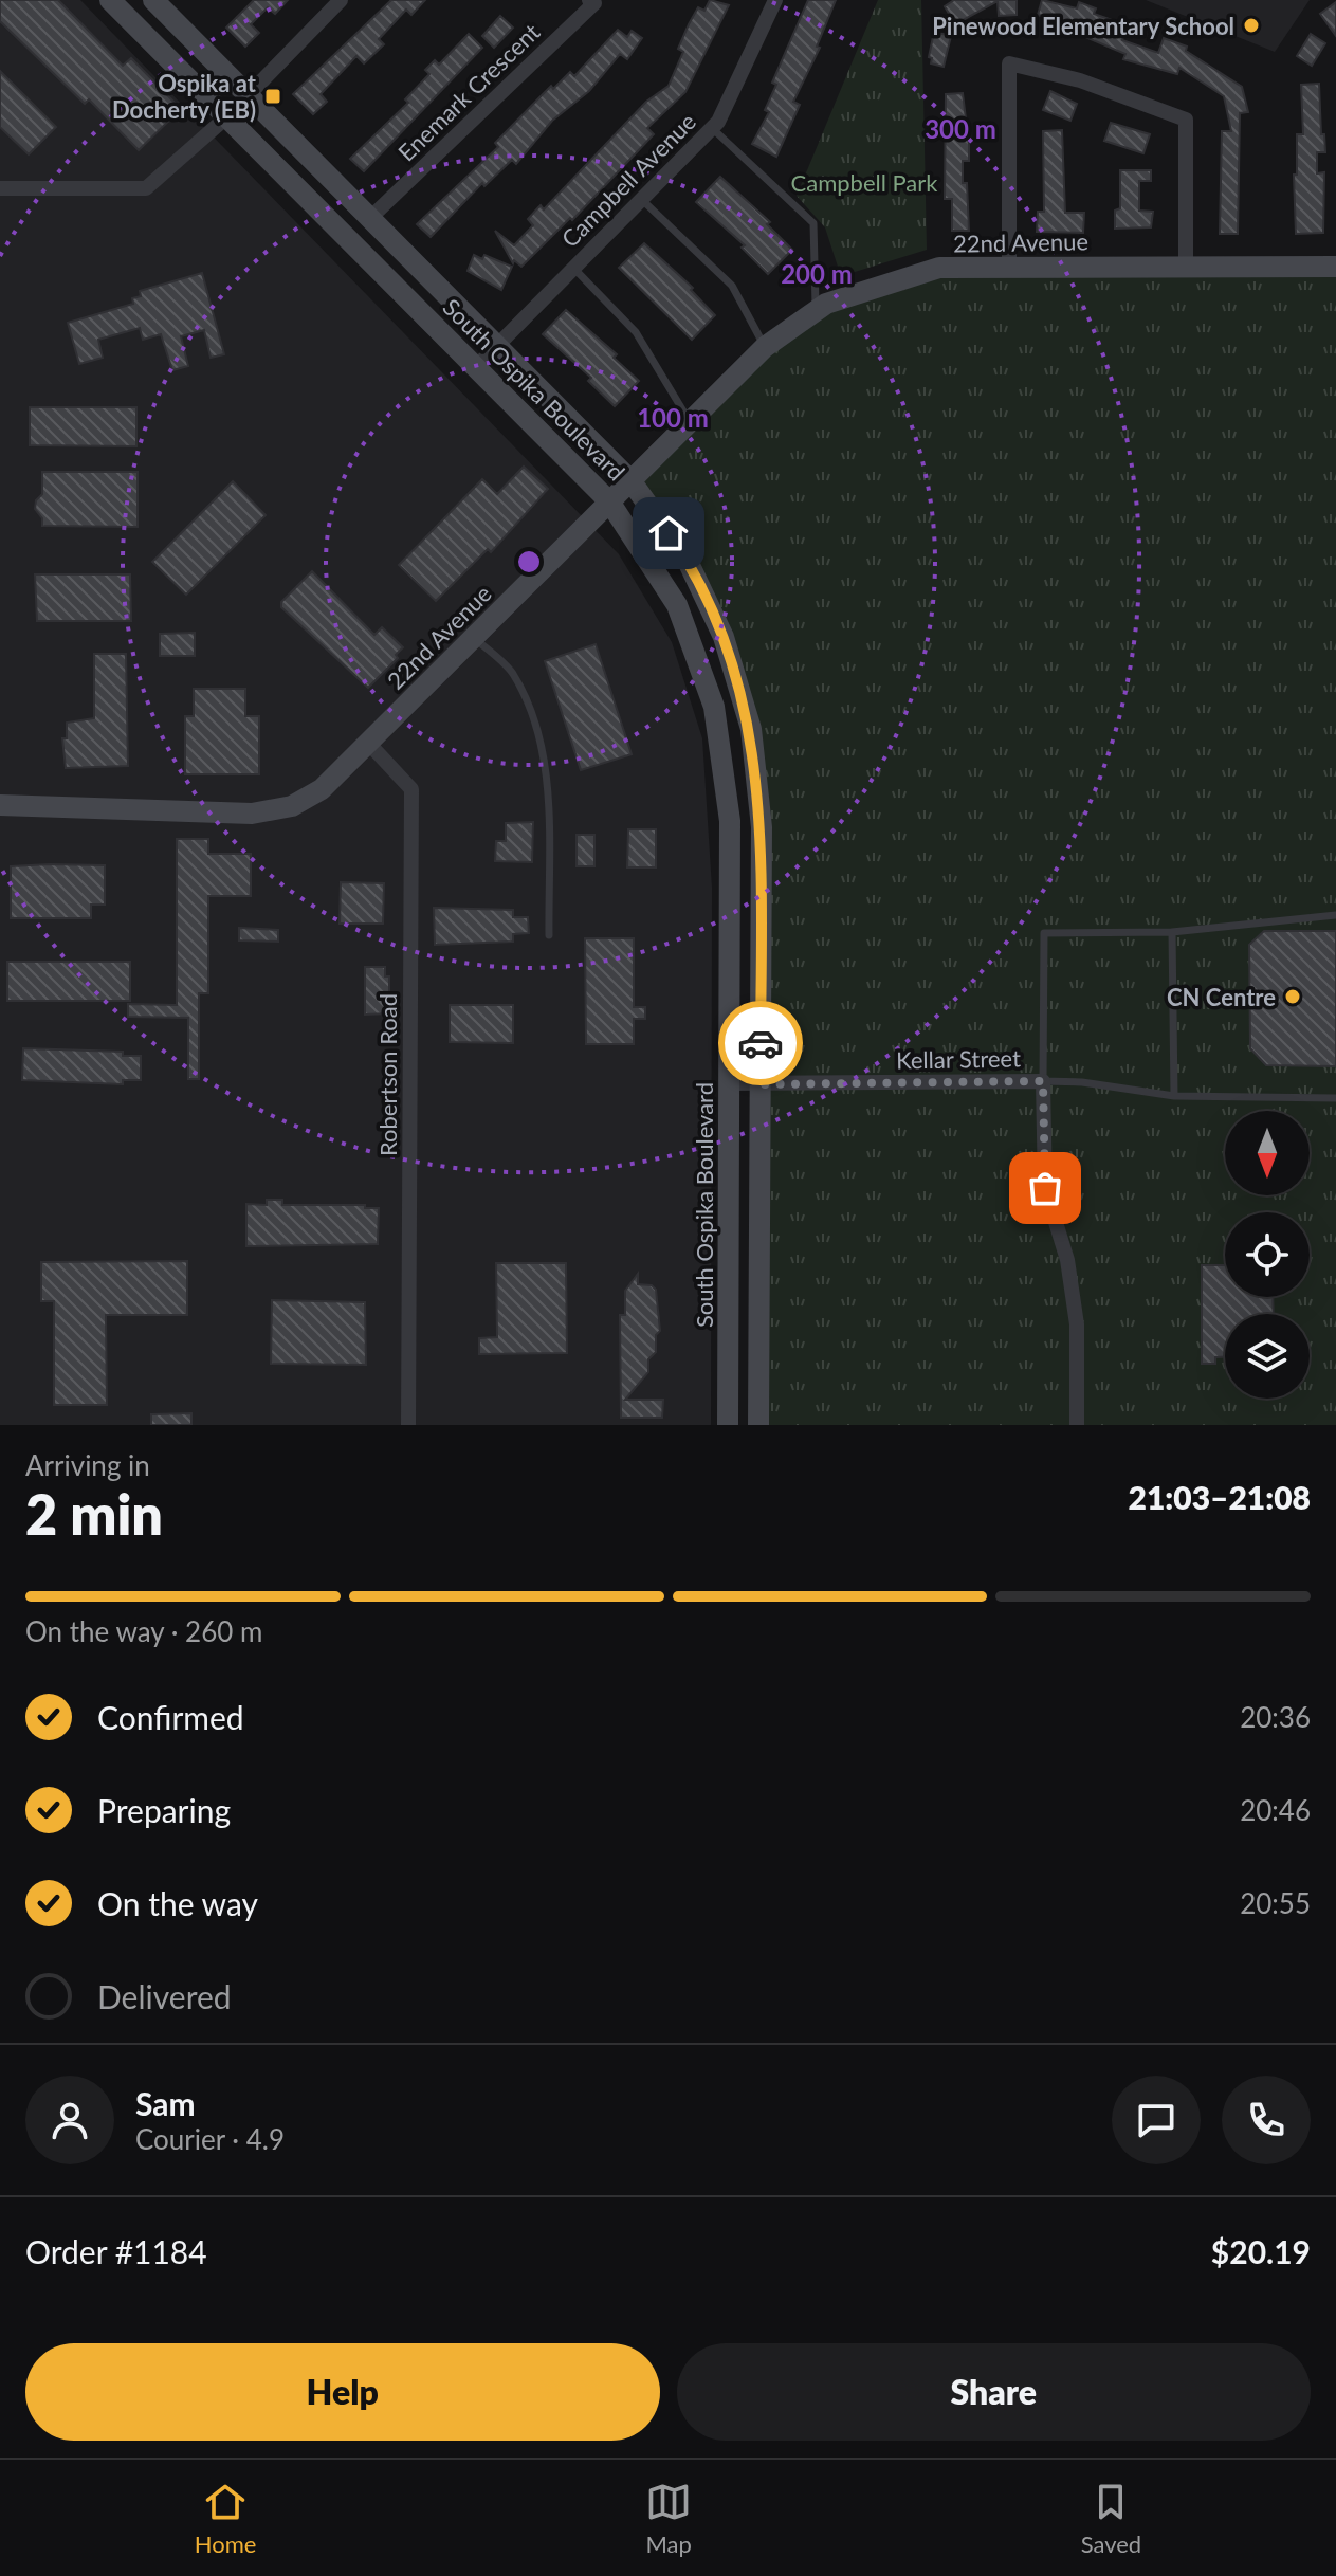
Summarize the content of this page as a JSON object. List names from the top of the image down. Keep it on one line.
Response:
{"streets":{"main road":["22nd Avenue","South Ospika Boulevard"],"street":["Enemark Crescent","Campbell Avenue","Kellar Street","Robertson Road"]},"crossings":[["Enemark Crescent","South Ospika Boulevard"],["Campbell Avenue","South Ospika Boulevard"],["22nd Avenue","South Ospika Boulevard"],["22nd Avenue","Robertson Road"],["South Ospika Boulevard","Kellar Street"]],"parks":["Campbell Park"],"places":{"other":["Pinewood Elementary School","CN Centre"],"transit":["Ospika at Docherty (EB)"]},"north":"bottom","page":{"heading":["2 min","Arriving in","21:03–21:08"],"panel":["Sam","Courier · 4.9","Order #1184","$20.19"],"bar":"On the way · 260 m","list":[["Confirmed","20:36"],["Preparing","20:46"],["On the way","20:55"],"Delivered"],"buttons":["Help","Share"],"tabs":["Home","Map","Saved"]},"rings":["300 m","200 m","100 m"]}
